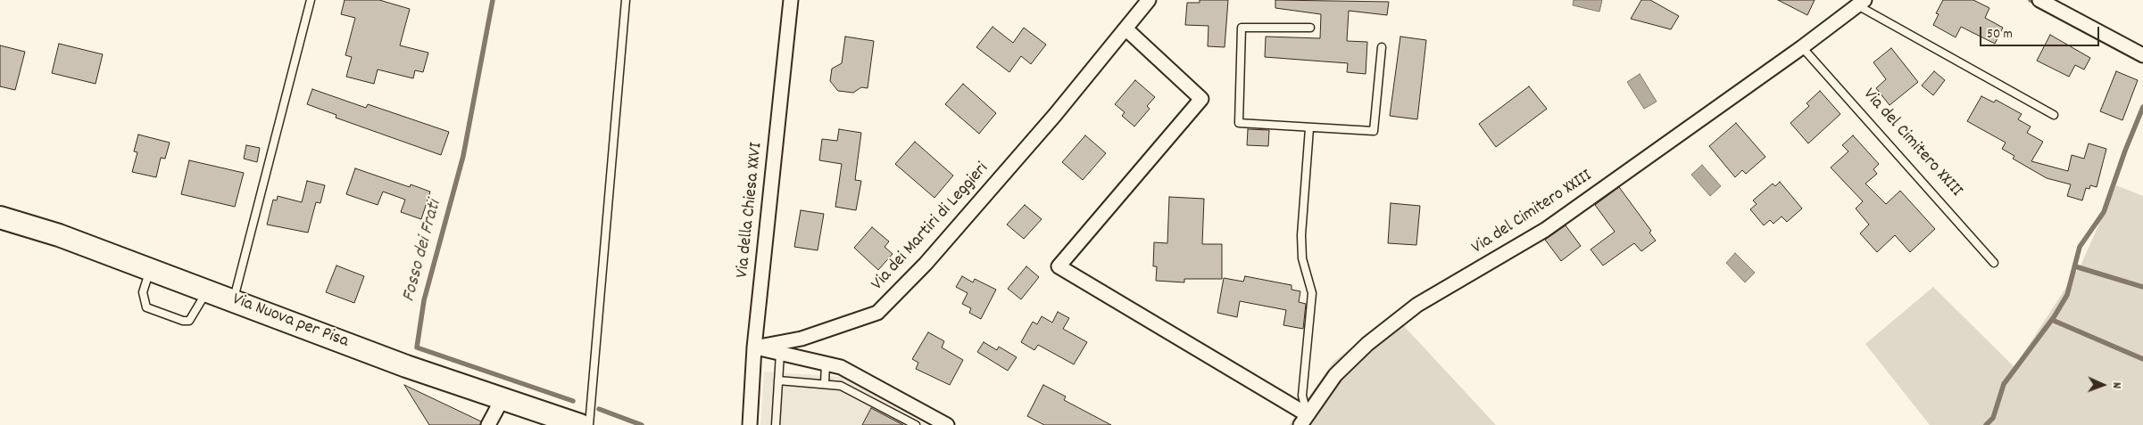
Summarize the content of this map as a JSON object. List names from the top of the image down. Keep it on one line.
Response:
{"streets":{"main road":["Via Nuova per Pisa"],"street":["Via del Cimitero XXIII","Via della Chiesa XXVI","Via dei Martiri di Leggieri"]},"crossings":[["Via della Chiesa XXVI","Via dei Martiri di Leggieri"]],"water":["Fosso dei Frati"],"scale_bar":"50 m","north":"right"}
